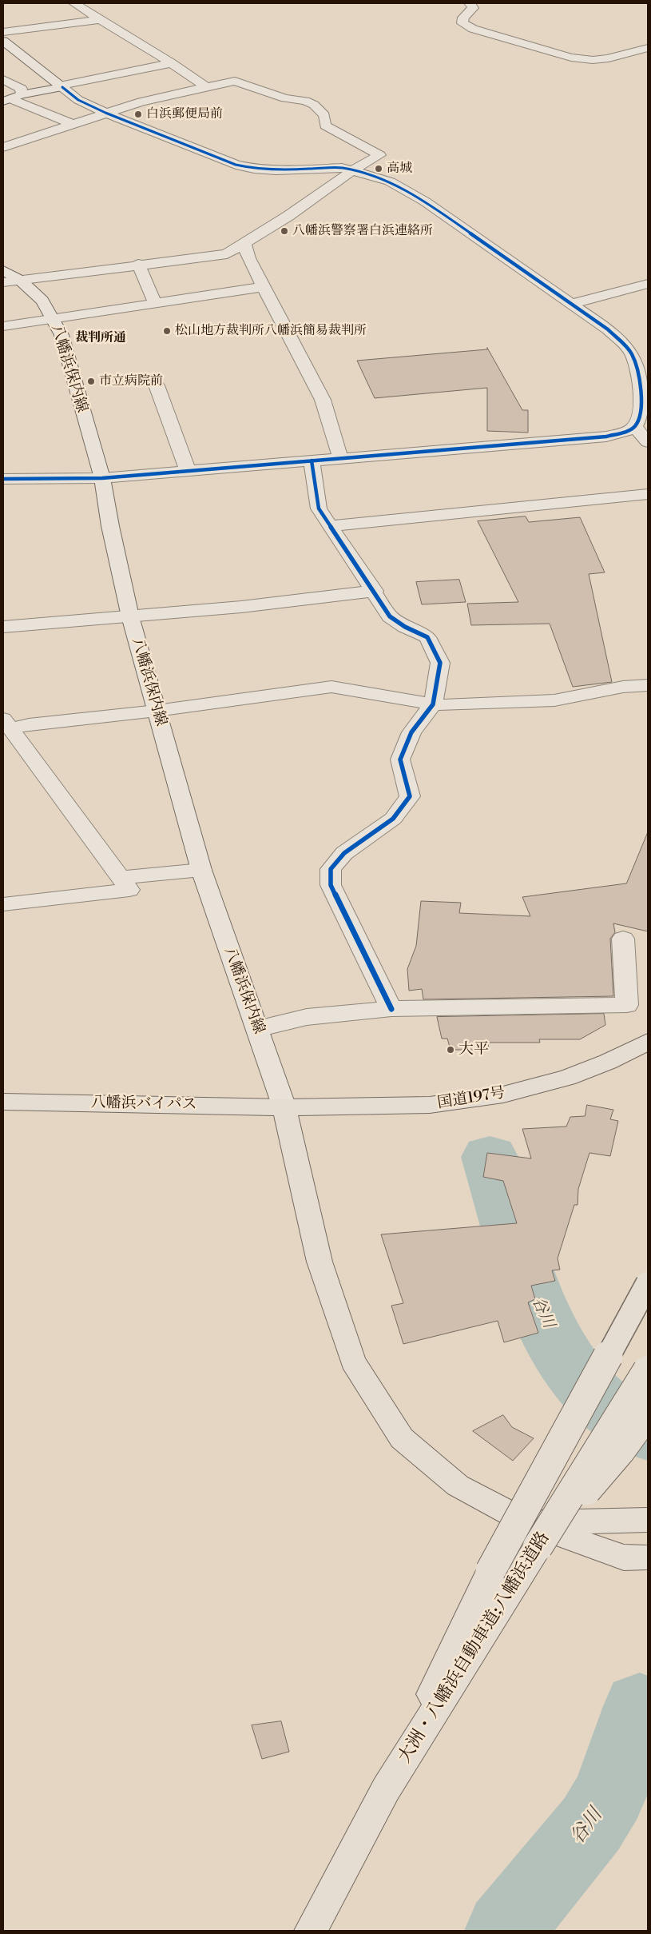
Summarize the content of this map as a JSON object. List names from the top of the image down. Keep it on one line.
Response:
{"streets":{"highway":["国道197号","八幡浜バイパス","大洲・八幡浜自動車道;八幡浜道路"],"street":["八幡浜保内線"]},"crossings":[["八幡浜保内線","国道197号"],["八幡浜保内線","八幡浜バイパス"],["国道197号","八幡浜バイパス"]],"districts":["裁判所通"],"water":["谷川"],"places":["白浜郵便局前","高城","八幡浜警察署白浜連絡所","松山地方裁判所八幡浜簡易裁判所","市立病院前","大平"]}
